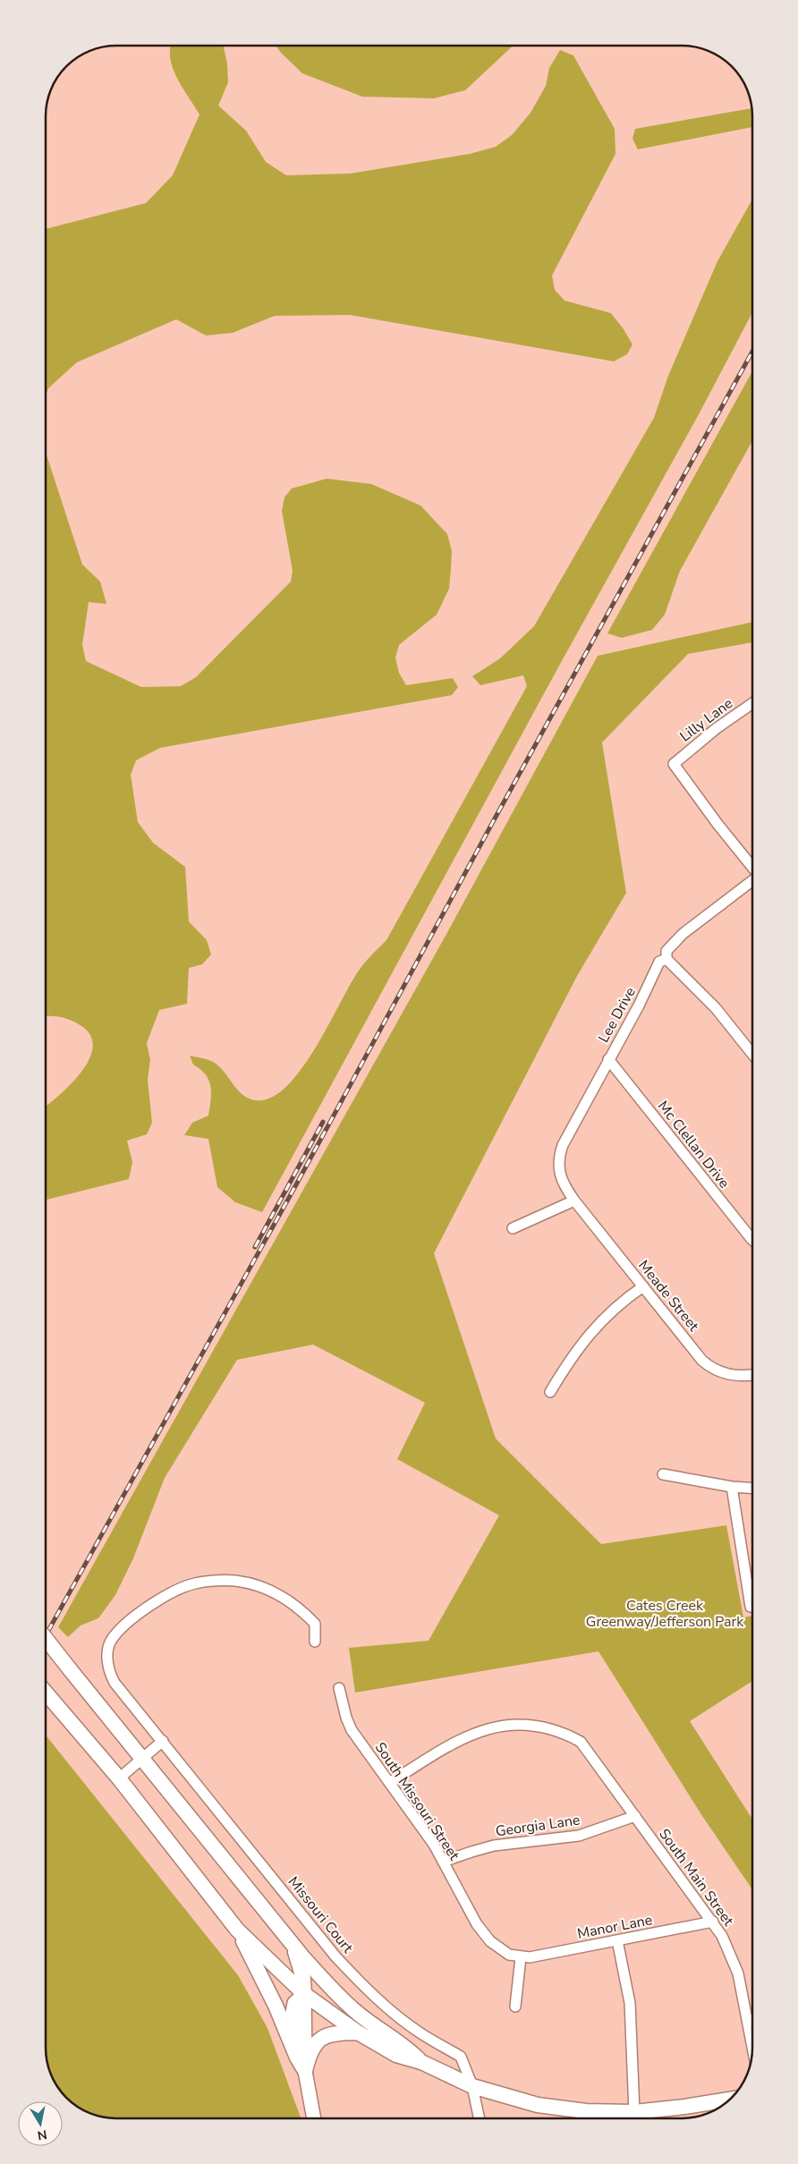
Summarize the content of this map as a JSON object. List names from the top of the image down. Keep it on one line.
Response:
{"streets":{"street":["Lilly Lane","Lee Drive","Mc Clellan Drive","Meade Street","South Missouri Street","Georgia Lane","South Main Street","Missouri Court","Manor Lane"]},"crossings":[["Lee Drive","Mc Clellan Drive"],["Lee Drive","Meade Street"],["South Missouri Street","Georgia Lane"],["South Missouri Street","South Main Street"],["South Missouri Street","Manor Lane"],["Georgia Lane","South Main Street"],["South Main Street","Manor Lane"]],"parks":["Cates Creek Greenway/Jefferson Park"],"north":"bottom"}
